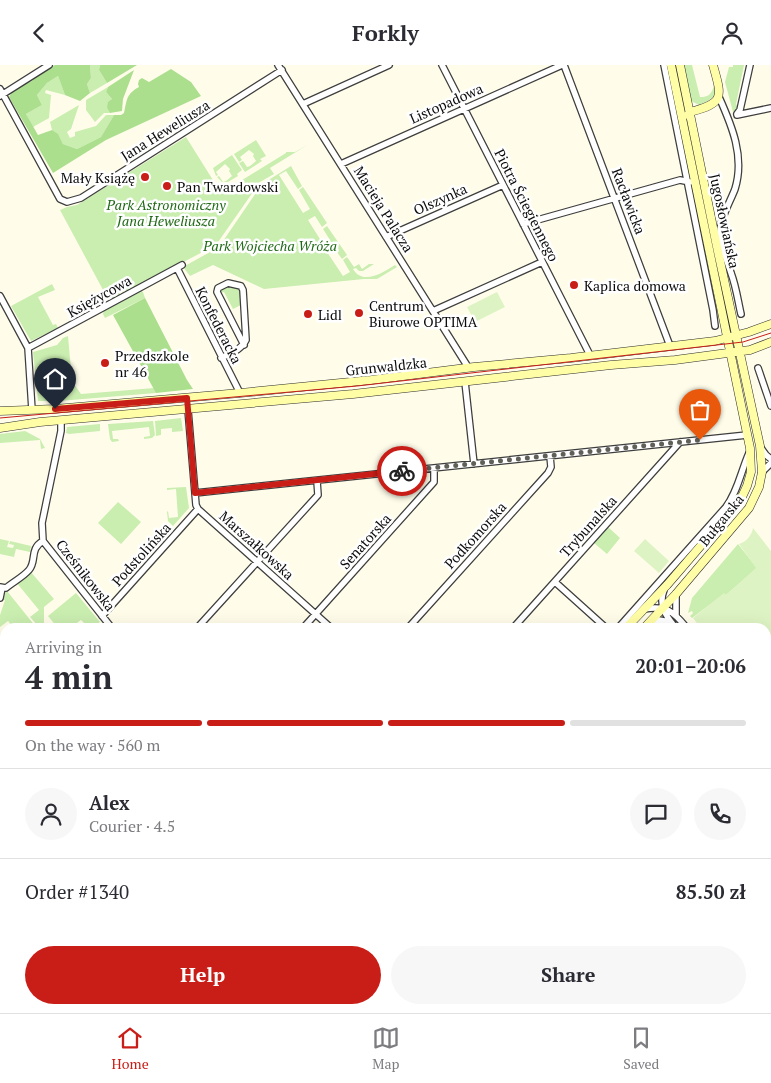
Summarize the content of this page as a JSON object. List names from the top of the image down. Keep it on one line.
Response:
{"streets":{"street":["Listopadowa","Jana Heweliusza","Olszynka","Racławicka","Piotra Ściegiennego","Macieja Palacza","Jugosłowiańska","Księżycowa","Konfederacka","Grunwaldzka","Bułgarska","Trybunalska","Podkomorska","Senatorska","Marszałkowska","Podstolińska","Cześnikowska"]},"crossings":[["Listopadowa","Racławicka"],["Listopadowa","Piotra Ściegiennego"],["Listopadowa","Macieja Palacza"],["Jana Heweliusza","Macieja Palacza"],["Olszynka","Piotra Ściegiennego"],["Olszynka","Macieja Palacza"],["Racławicka","Grunwaldzka"],["Piotra Ściegiennego","Grunwaldzka"],["Macieja Palacza","Grunwaldzka"],["Jugosłowiańska","Grunwaldzka"],["Jugosłowiańska","Bułgarska"],["Księżycowa","Konfederacka"],["Konfederacka","Grunwaldzka"],["Grunwaldzka","Bułgarska"],["Grunwaldzka","Cześnikowska"],["Senatorska","Marszałkowska"],["Marszałkowska","Podstolińska"],["Podstolińska","Cześnikowska"]],"parks":["Park Astronomiczny Jana Heweliusza","Park Wojciecha Wróża"],"places":["Mały Książę","Pan Twardowski","Kaplica domowa","Centrum Biurowe OPTIMA","Lidl","Przedszkole nr 46"],"page":{"header":"Forkly","heading":["4 min","Arriving in","20:01–20:06"],"panel":["Alex","Courier · 4.5","Order #1340","85.50 zł"],"bar":"On the way · 560 m","buttons":["Help","Share"],"tabs":["Home","Map","Saved"]}}
